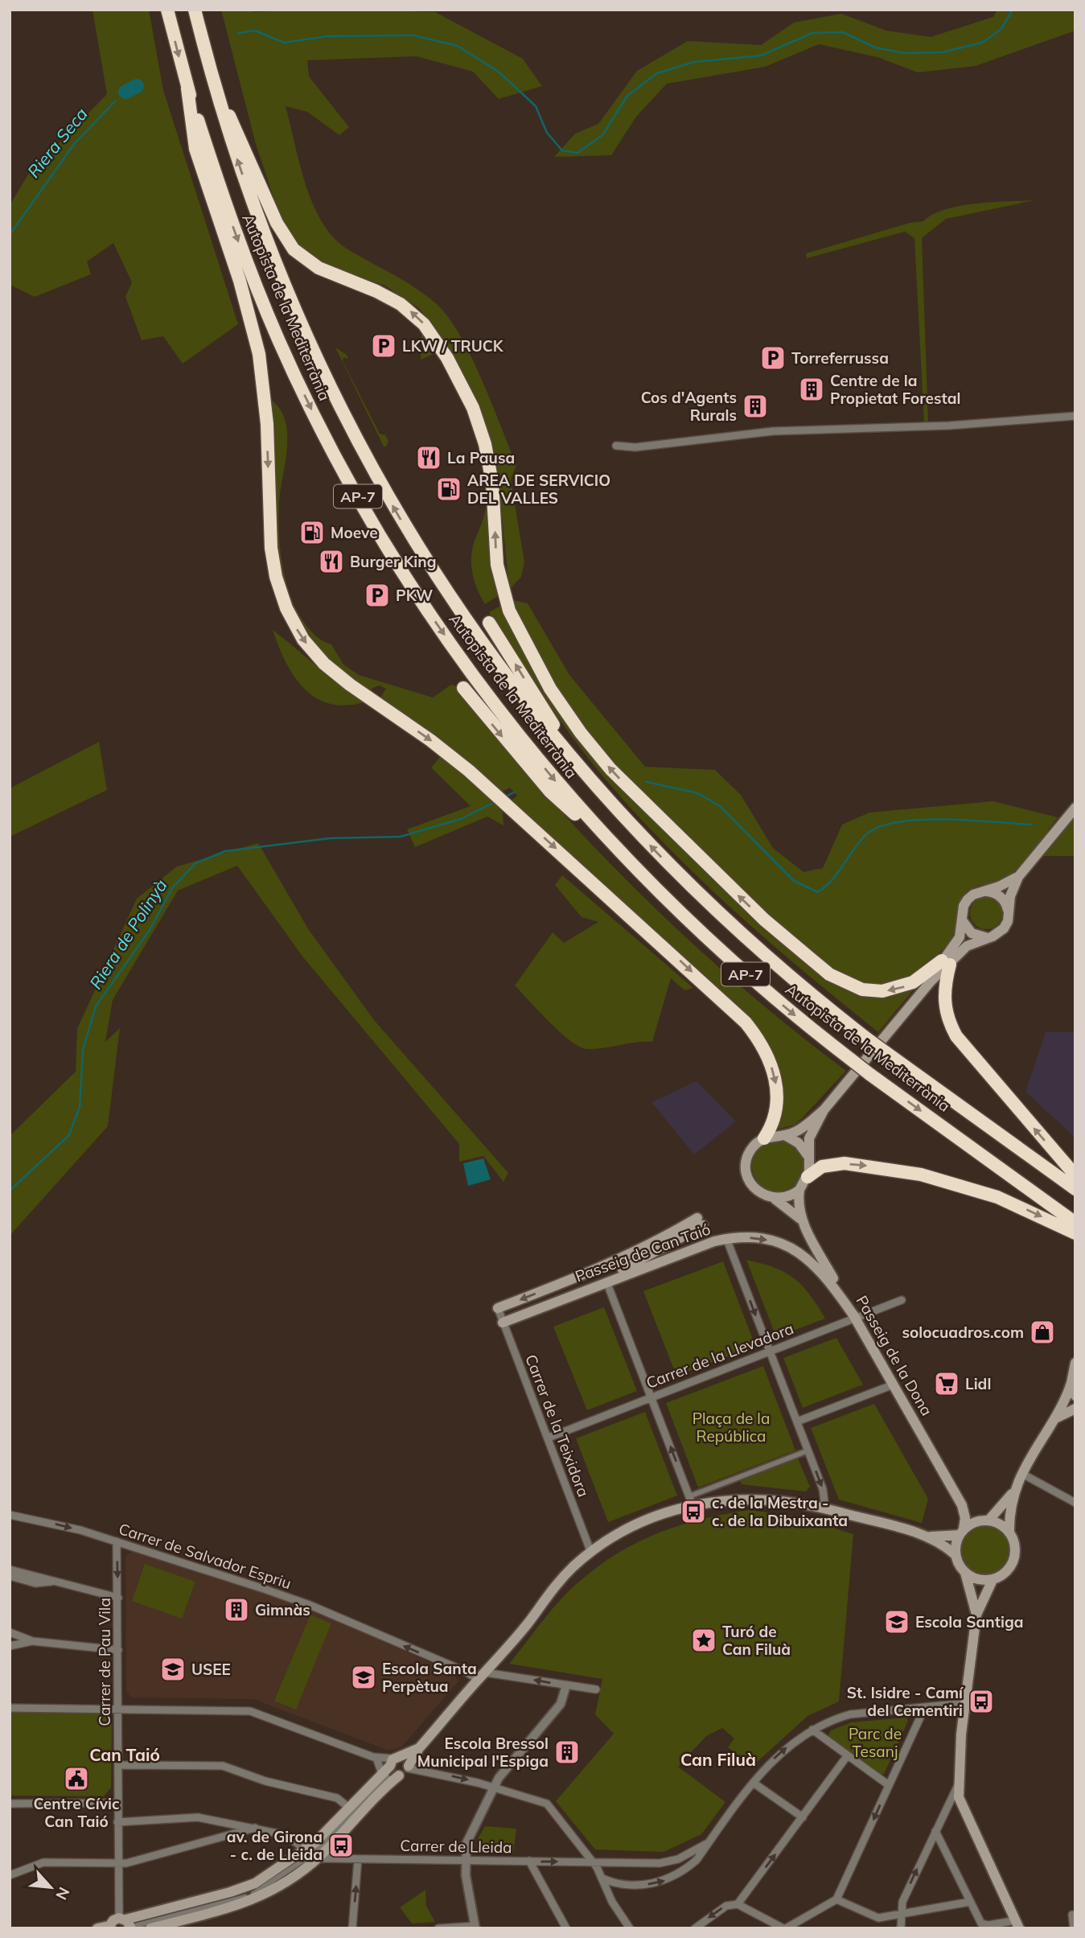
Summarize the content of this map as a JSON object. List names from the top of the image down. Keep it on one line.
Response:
{"streets":{"highway":["Autopista de la Mediterrània","AP-7"],"main road":["Passeig de Can Taió","Passeig de la Dona"],"street":["Carrer de la Llevadora","Carrer de la Teixidora","Carrer de Salvador Espriu","Carrer de Pau Vila","Carrer de Lleida"]},"crossings":[["Passeig de Can Taió","Carrer de la Llevadora"],["Passeig de Can Taió","Passeig de la Dona"],["Passeig de Can Taió","Carrer de la Teixidora"],["Carrer de la Llevadora","Passeig de la Dona"],["Carrer de la Llevadora","Carrer de la Teixidora"],["Carrer de Salvador Espriu","Carrer de Pau Vila"]],"districts":["Can Taió","Can Filuà"],"water":["Riera Seca","Riera de Polinyà"],"parks":["Plaça de la República","Parc de Tesanj"],"places":{"parking":["LKW / TRUCK","Torreferrussa","PKW"],"building":["Centre de la Propietat Forestal","Cos d'Agents Rurals","Gimnàs","Escola Bressol Municipal l'Espiga"],"restaurant":["La Pausa","Burger King"],"fuel station":["AREA DE SERVICIO DEL VALLES","Moeve"],"shop":["solocuadros.com"],"supermarket":["Lidl"],"bus stop":["c. de la Mestra - c. de la Dibuixanta","St. Isidre - Camí del Cementiri","av. de Girona - c. de Lleida"],"school or university":["Escola Santiga","USEE","Escola Santa Perpètua"],"place":["Turó de Can Filuà"],"public building":["Centre Cívic Can Taió"]},"north":"bottom right"}
